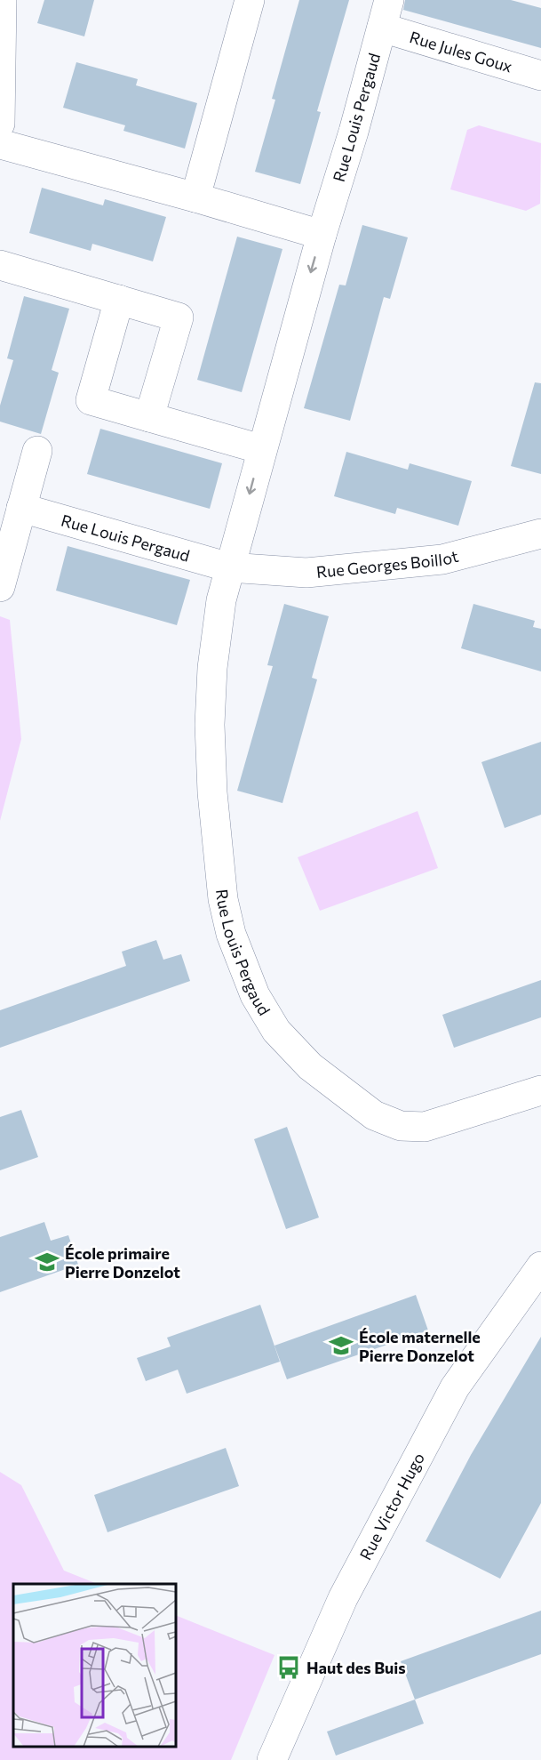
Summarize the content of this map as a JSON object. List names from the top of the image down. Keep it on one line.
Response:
{"streets":{"street":["Rue Jules Goux","Rue Louis Pergaud","Rue Georges Boillot","Rue Victor Hugo"]},"crossings":[["Rue Jules Goux","Rue Louis Pergaud"],["Rue Louis Pergaud","Rue Georges Boillot"]],"places":{"school or university":["École primaire Pierre Donzelot","École maternelle Pierre Donzelot"],"bus stop":["Haut des Buis"]}}
